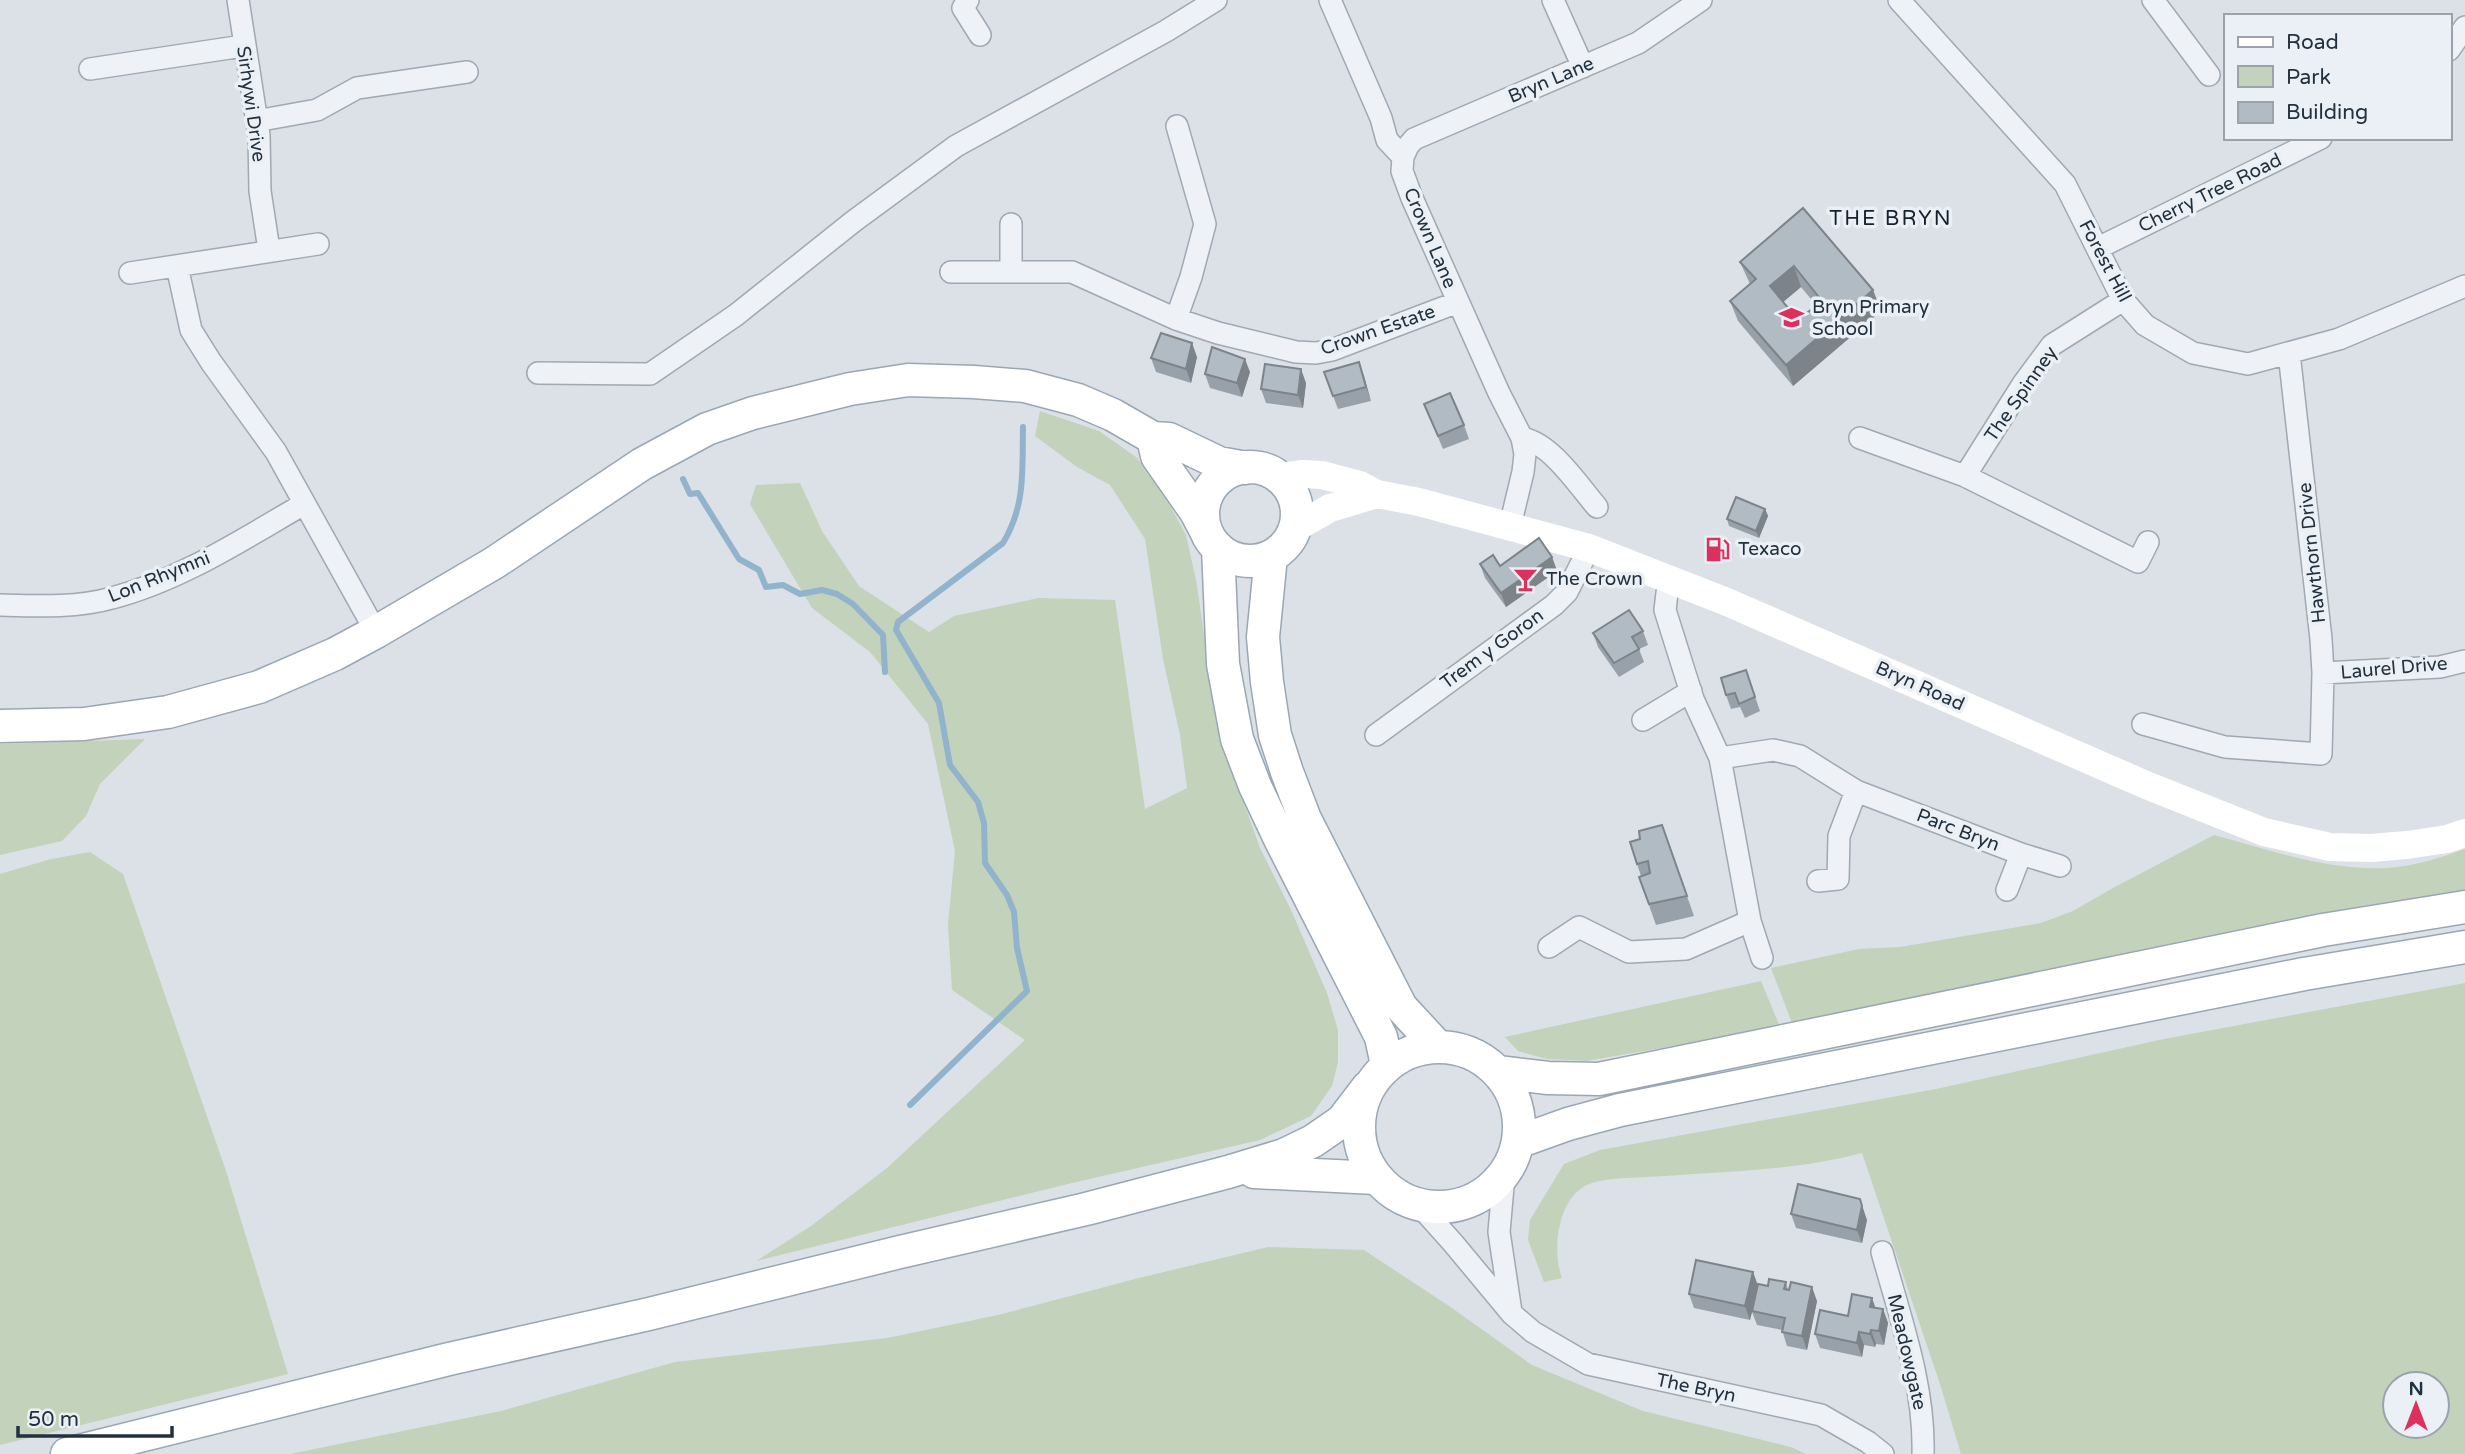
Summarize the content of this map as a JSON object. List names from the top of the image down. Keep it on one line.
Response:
{"streets":{"street":["Bryn Lane","Sirhywi Drive","Cherry Tree Road","Crown Lane","Forest Hill","Crown Estate","The Spinney","Hawthorn Drive","Lon Rhymni","Trem y Goron","Laurel Drive","Bryn Road","Parc Bryn","Meadowgate","The Bryn"]},"crossings":[["Bryn Lane","Crown Lane"],["Cherry Tree Road","Forest Hill"],["Crown Lane","Crown Estate"],["Crown Lane","Bryn Road"],["Forest Hill","The Spinney"],["Forest Hill","Hawthorn Drive"],["Hawthorn Drive","Laurel Drive"],["Trem y Goron","Bryn Road"]],"districts":["THE BRYN"],"places":{"school or university":["Bryn Primary School"],"fuel station":["Texaco"],"bar":["The Crown"]},"legend":["Road","Park","Building"],"scale_bar":"50 m","north":"top"}
